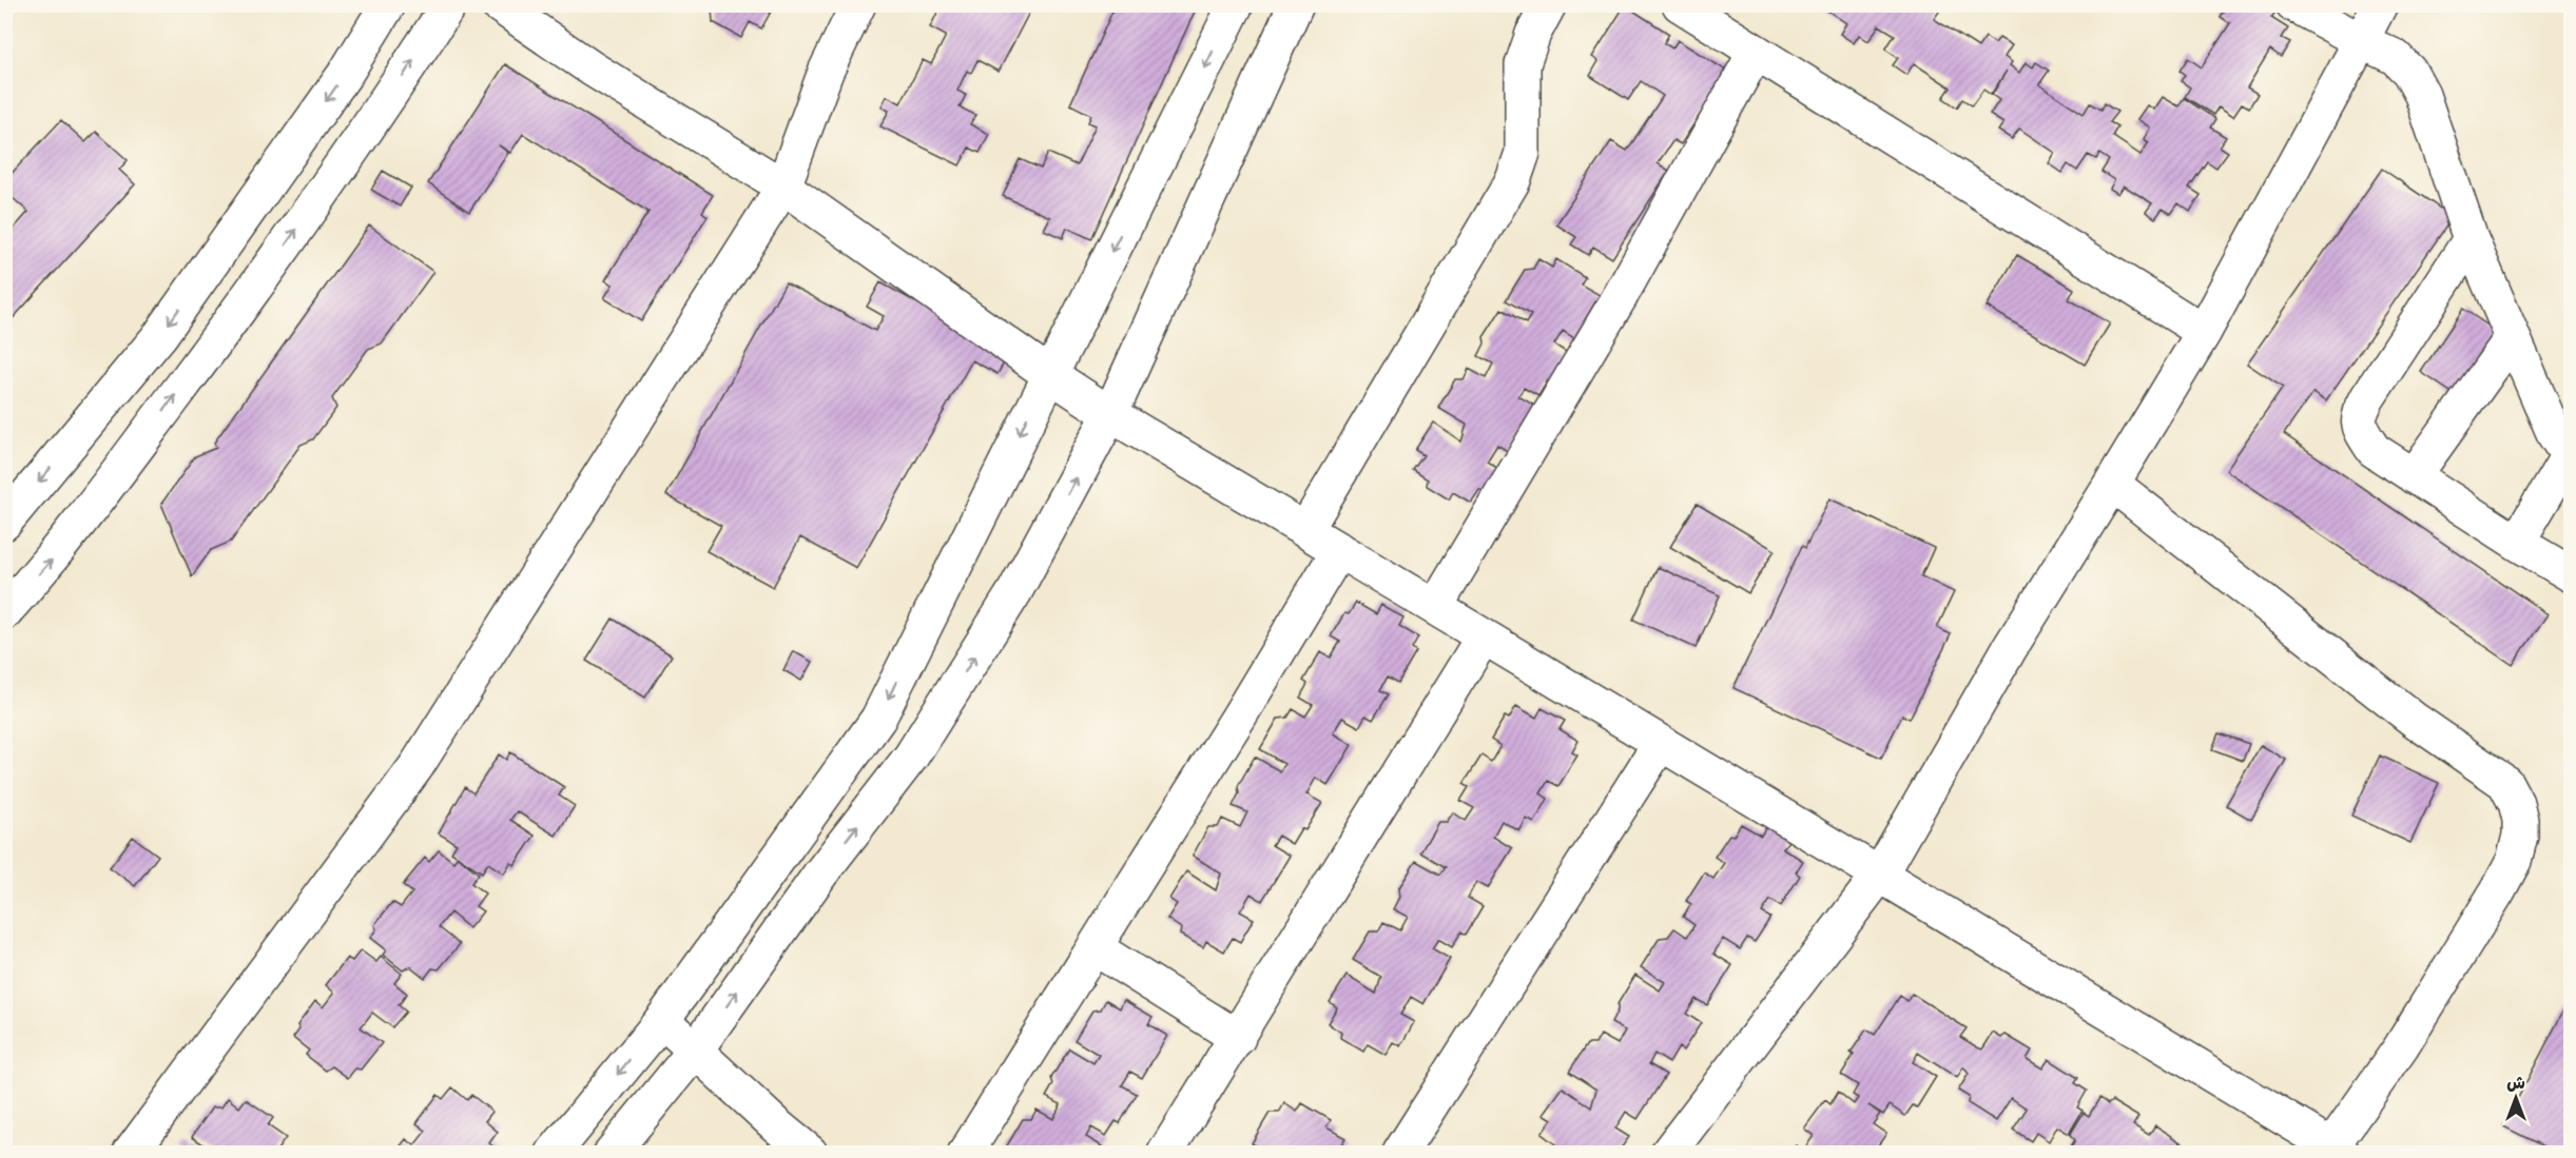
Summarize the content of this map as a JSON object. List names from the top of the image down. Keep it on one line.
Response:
{"north":"top"}
